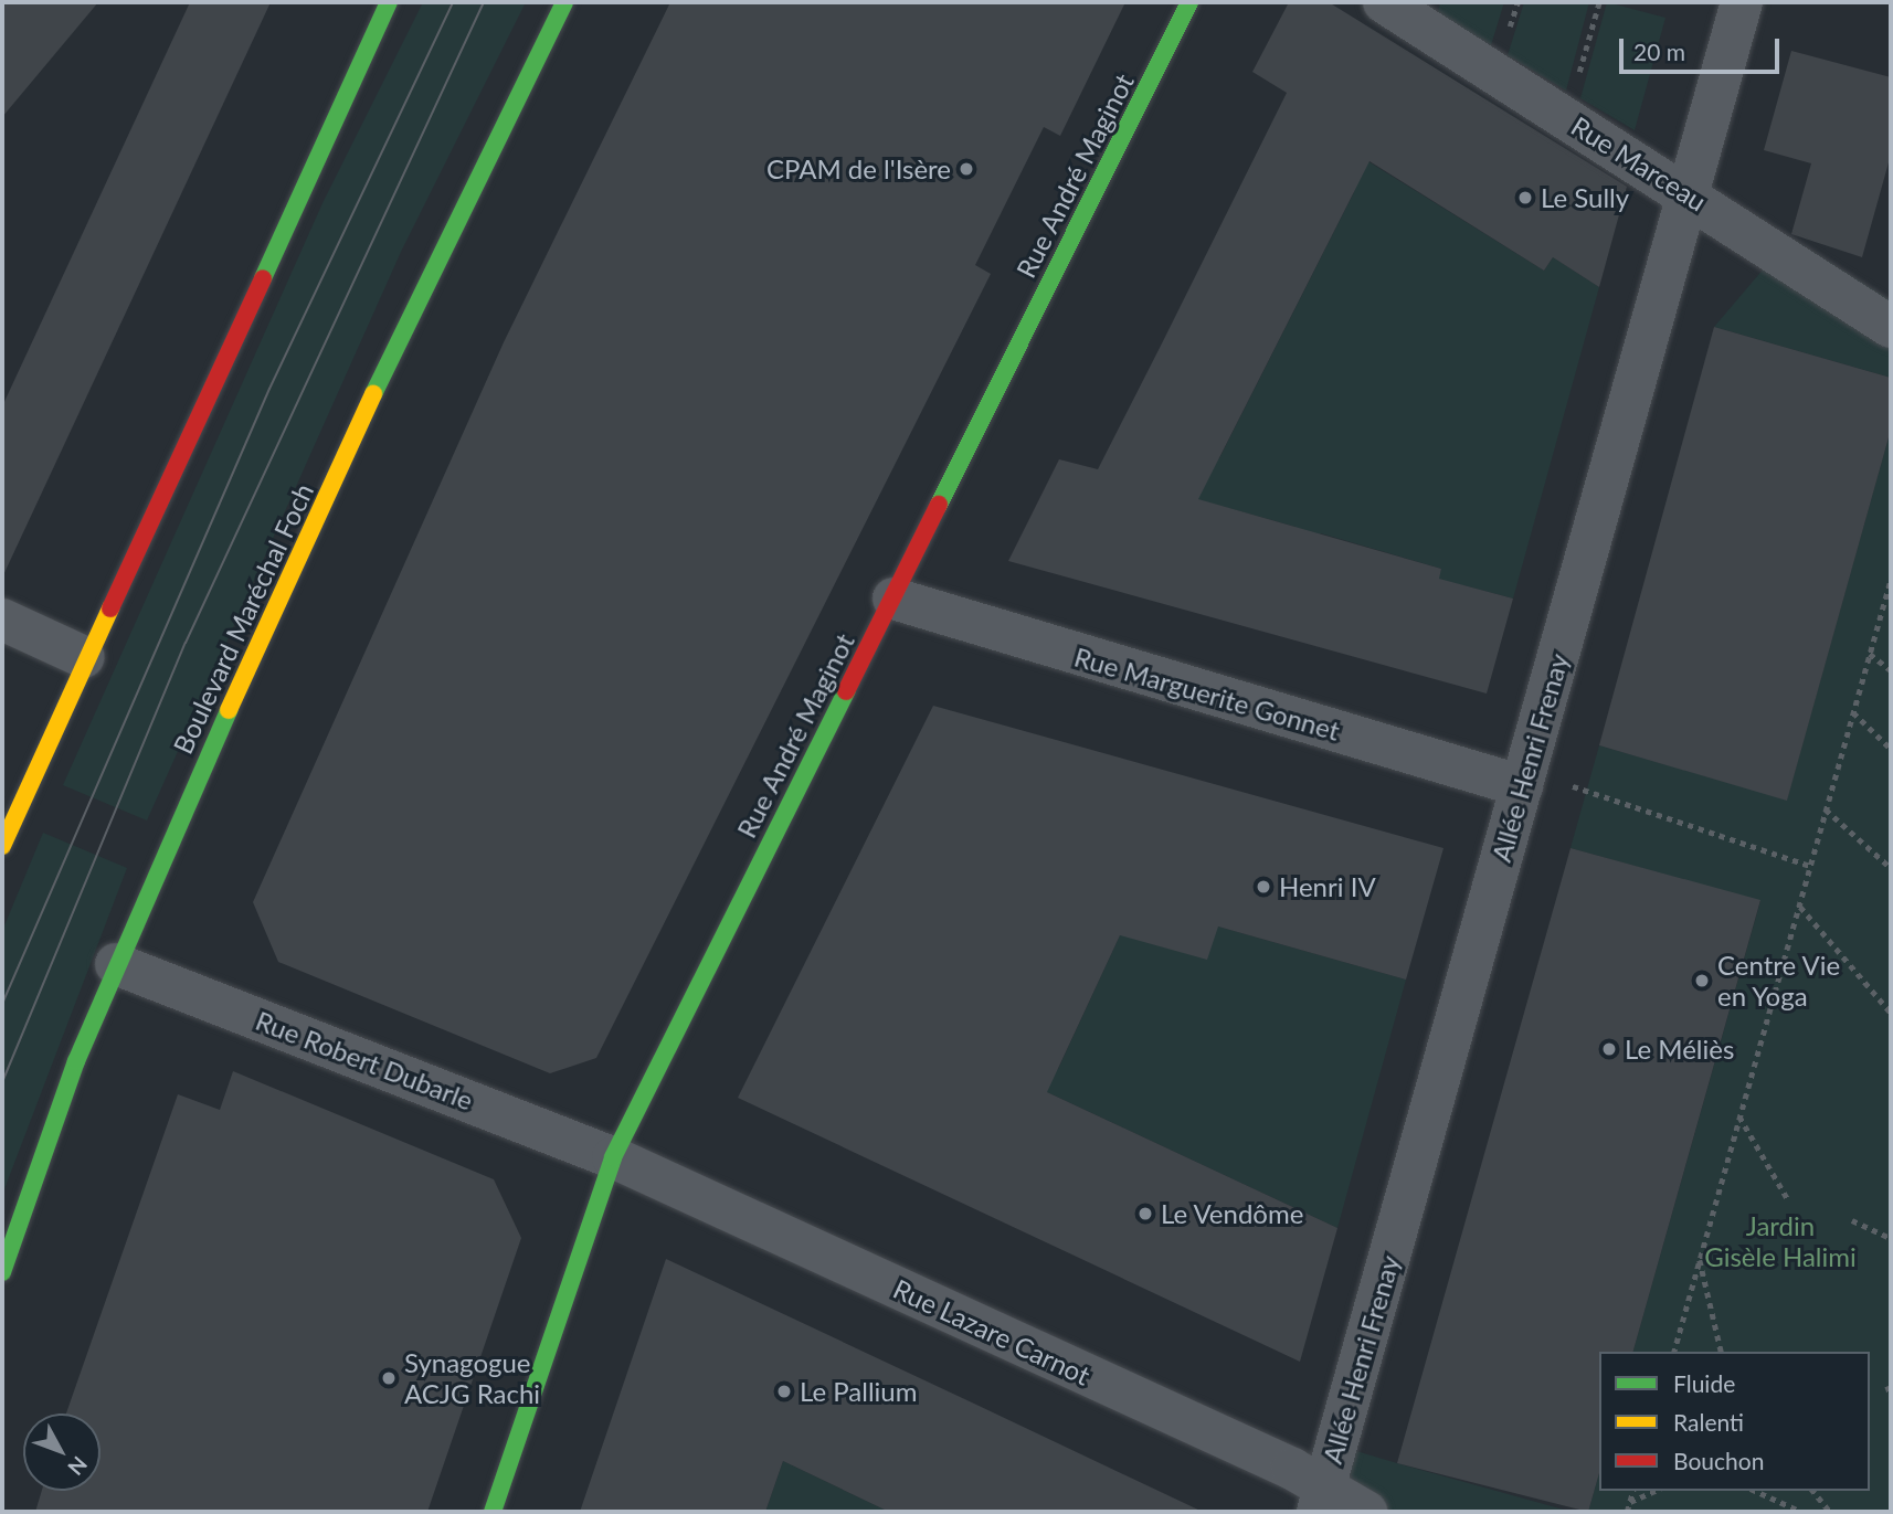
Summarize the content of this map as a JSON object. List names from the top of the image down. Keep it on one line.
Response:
{"streets":{"main road":["Rue André Maginot","Boulevard Maréchal Foch"],"street":["Rue Marceau","Rue Marguerite Gonnet","Allée Henri Frenay","Rue Robert Dubarle","Rue Lazare Carnot"]},"crossings":[["Rue Marceau","Allée Henri Frenay"],["Rue André Maginot","Rue Marguerite Gonnet"],["Rue André Maginot","Rue Robert Dubarle"],["Rue André Maginot","Rue Lazare Carnot"],["Boulevard Maréchal Foch","Rue Robert Dubarle"],["Rue Marguerite Gonnet","Allée Henri Frenay"],["Allée Henri Frenay","Rue Lazare Carnot"],["Rue Robert Dubarle","Rue Lazare Carnot"]],"parks":["Jardin Gisèle Halimi"],"places":["CPAM de l'Isère","Le Sully","Henri IV","Centre Vie en Yoga","Le Méliès","Le Vendôme","Synagogue ACJG Rachi","Le Pallium"],"legend":["Fluide","Ralenti","Bouchon"],"scale_bar":"20 m","north":"bottom right"}
